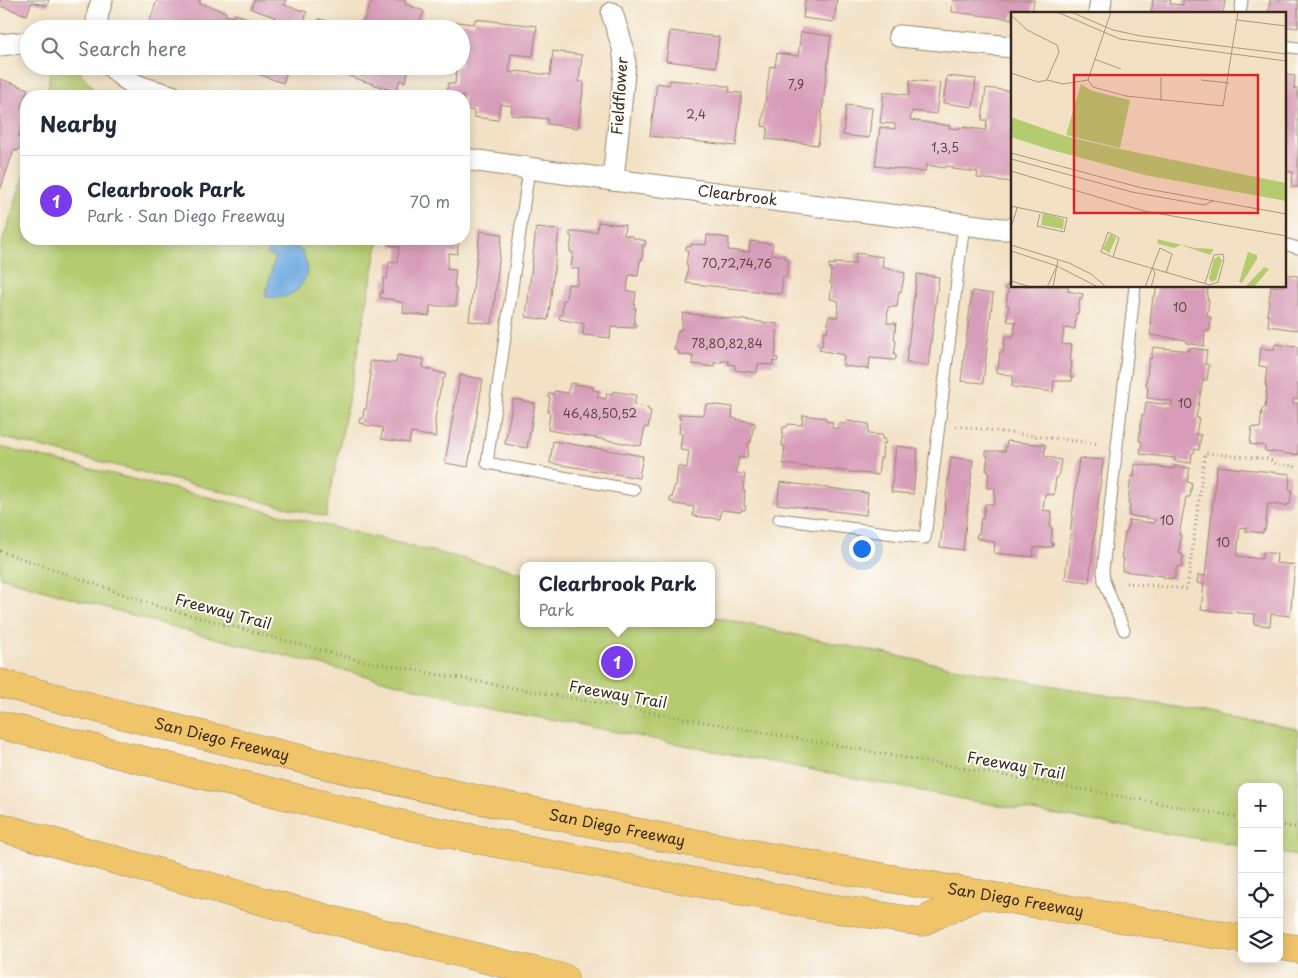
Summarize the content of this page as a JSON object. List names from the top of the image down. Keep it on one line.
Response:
{"streets":{"highway":["San Diego Freeway"],"street":["Fieldflower","Clearbrook"],"path":["Freeway Trail"]},"crossings":[["Fieldflower","Clearbrook"]],"house_numbers":["7,9","2,4","1,3,5","70,72,74,76","10","78,80,82,84","10","46,48,50,52","10","10"],"page":{"search":"Search here","heading":"Nearby","list":[{"mark":"1","name":"Clearbrook Park","note":"Park · San Diego Freeway","value":"70 m"}],"popup":["Clearbrook Park","Park"],"pins":"1","map_buttons":["+","−"]}}
